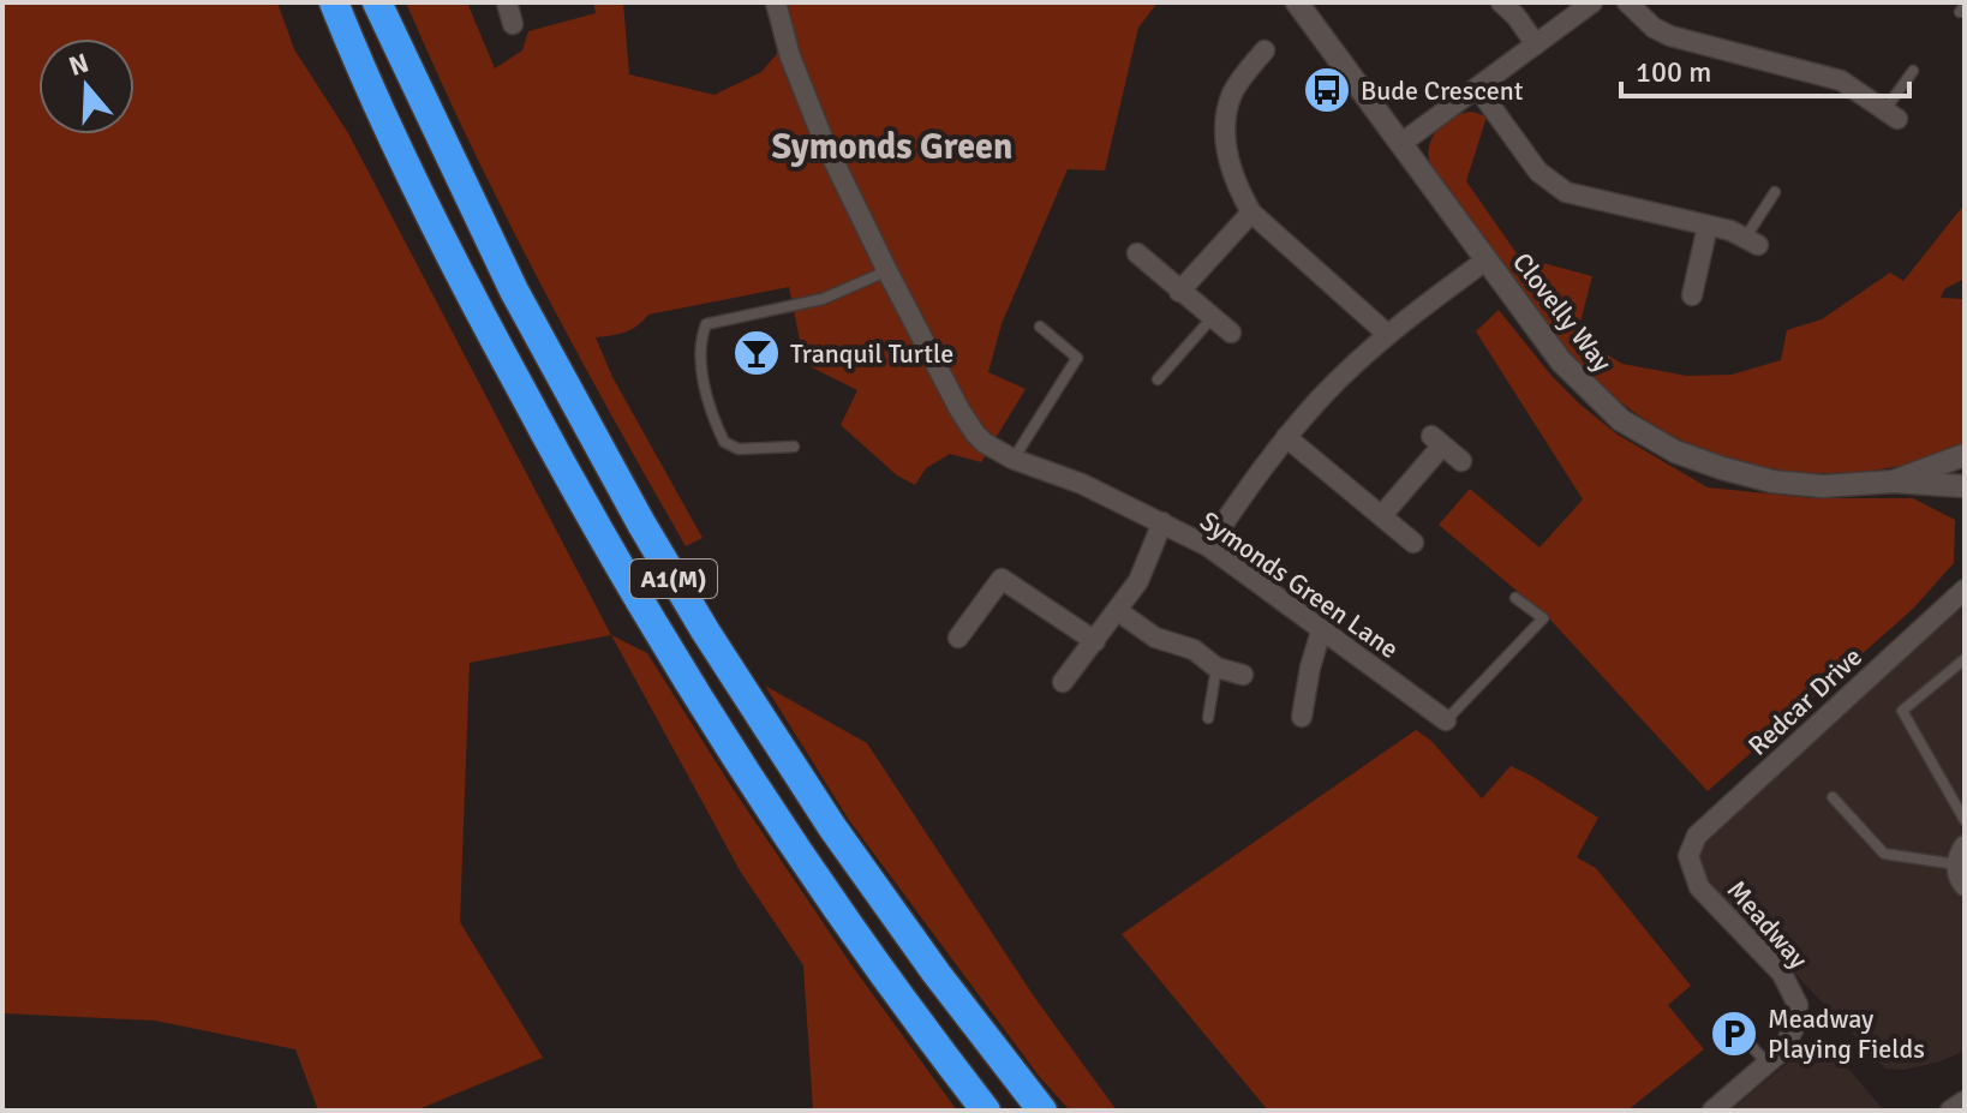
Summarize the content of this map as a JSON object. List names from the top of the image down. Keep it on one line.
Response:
{"streets":{"highway":["A1(M)"],"street":["Clovelly Way","Symonds Green Lane","Redcar Drive","Meadway"]},"crossings":[["Redcar Drive","Meadway"]],"districts":["Symonds Green"],"places":{"bus stop":["Bude Crescent"],"bar":["Tranquil Turtle"],"parking":["Meadway Playing Fields"]},"scale_bar":"100 m","north":"top"}
